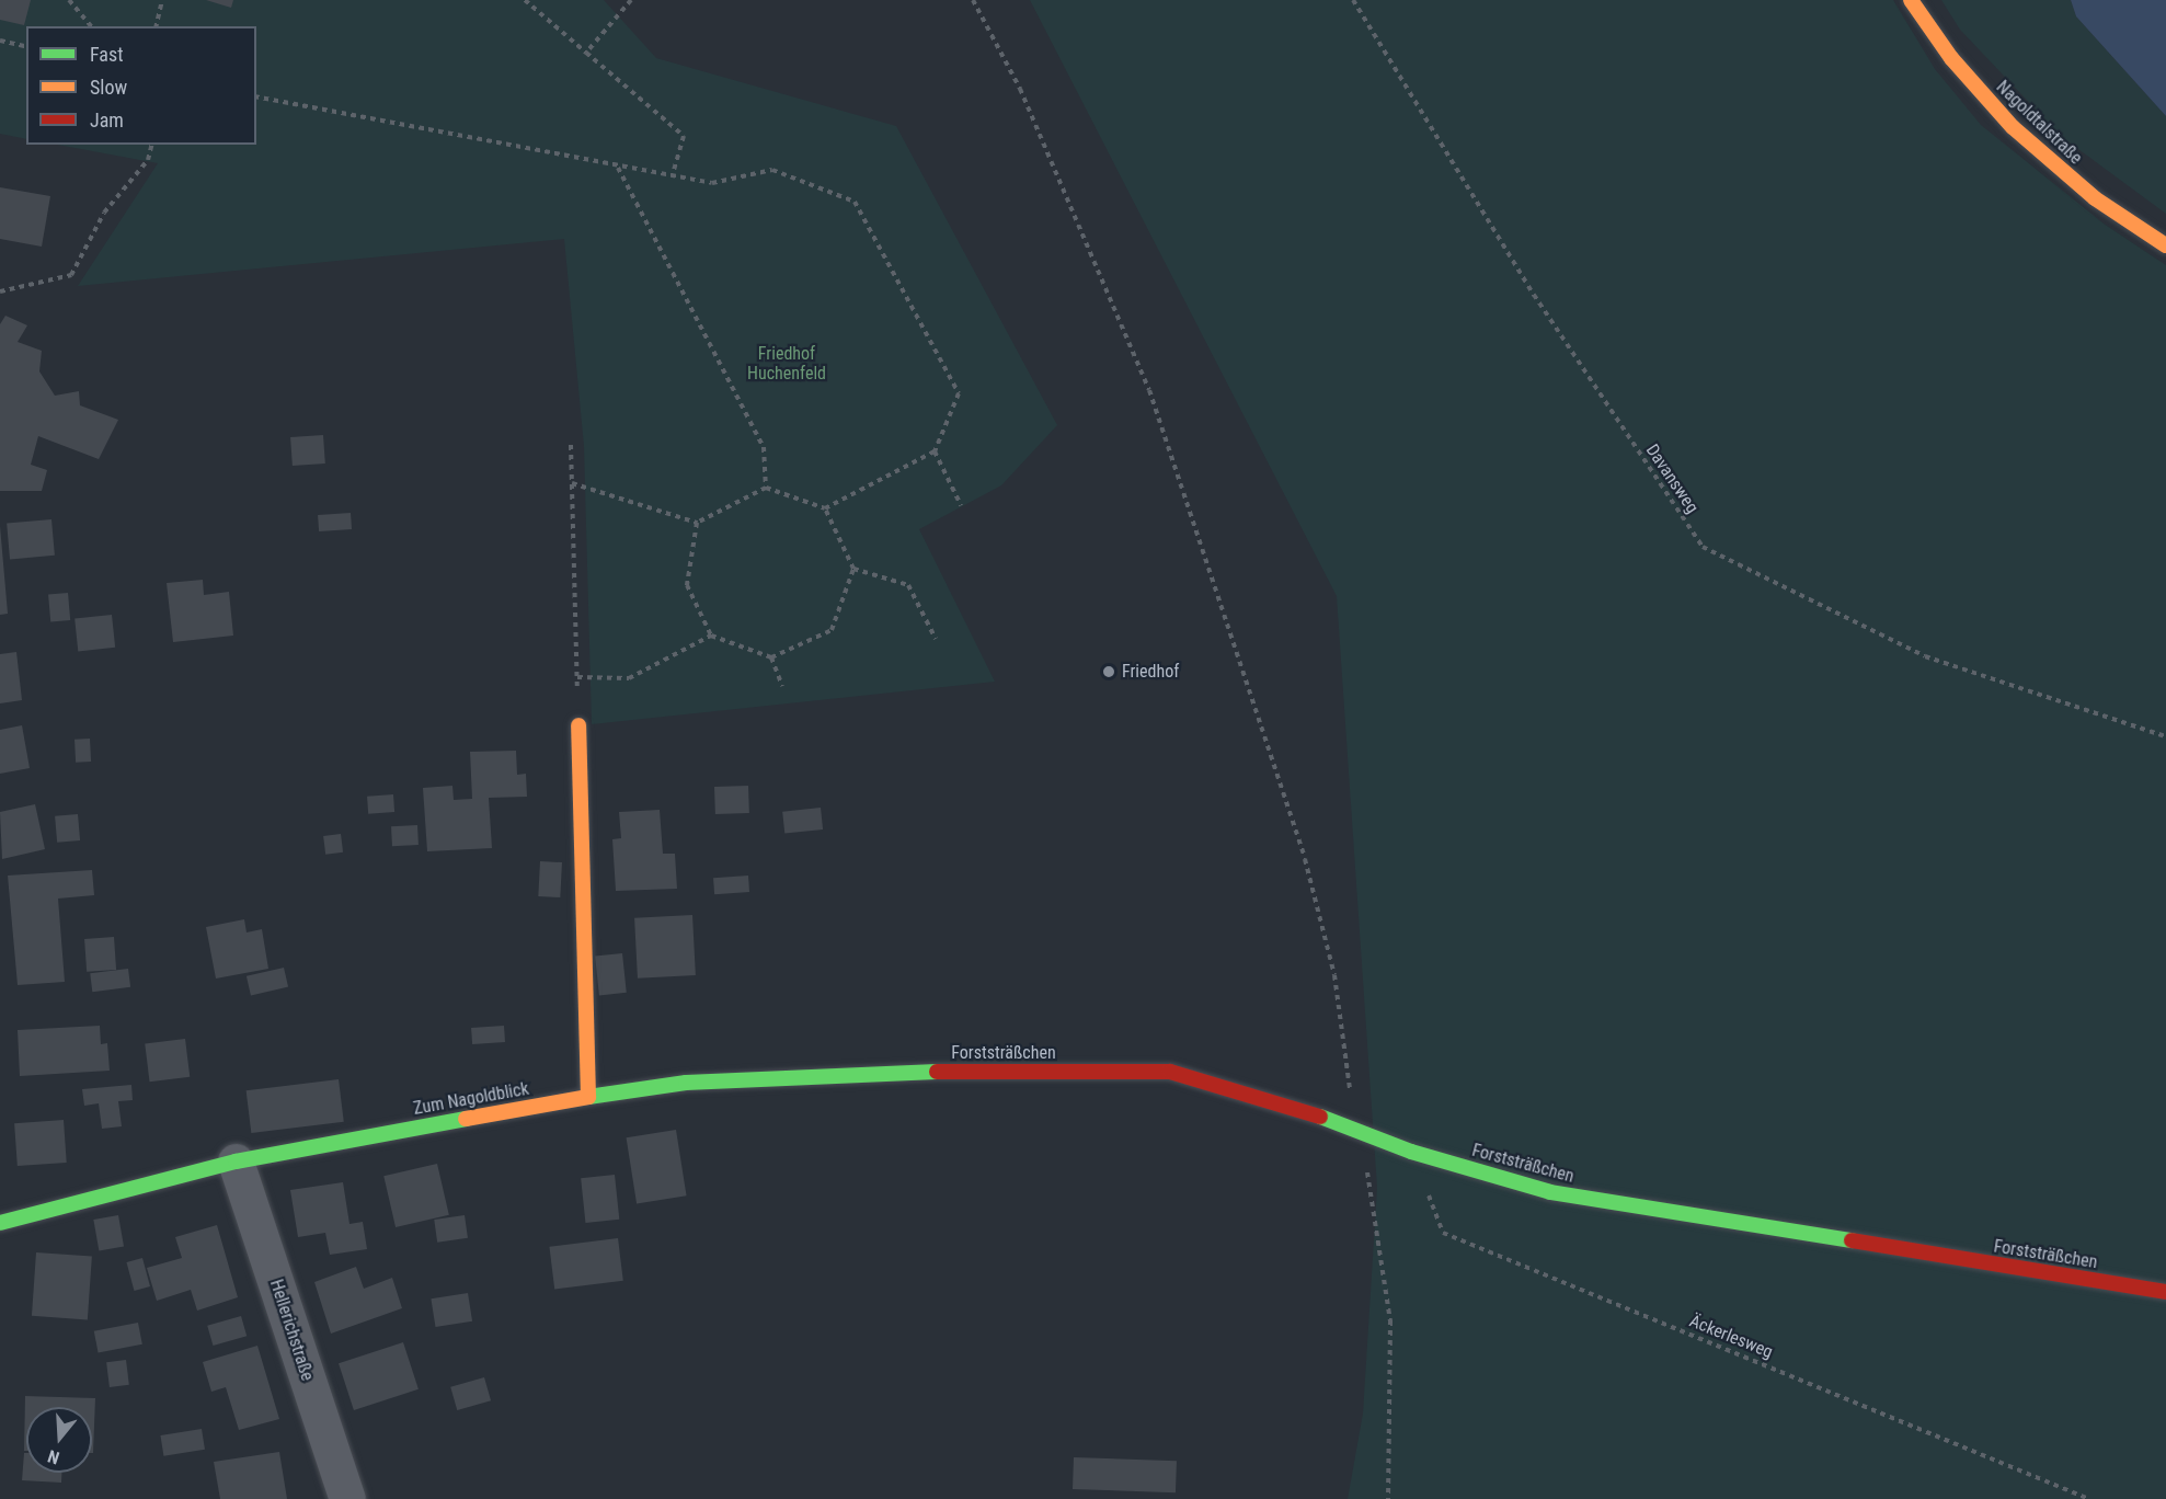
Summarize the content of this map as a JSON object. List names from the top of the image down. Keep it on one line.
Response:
{"streets":{"street":["Nagoldtalstraße","Forststräßchen","Zum Nagoldblick","Hellerichstraße"],"path":["Davansweg","Äckerlesweg"]},"crossings":[["Forststräßchen","Zum Nagoldblick"],["Forststräßchen","Äckerlesweg"],["Zum Nagoldblick","Hellerichstraße"]],"parks":["Friedhof Huchenfeld"],"places":["Friedhof"],"legend":["Fast","Slow","Jam"],"north":"bottom"}
